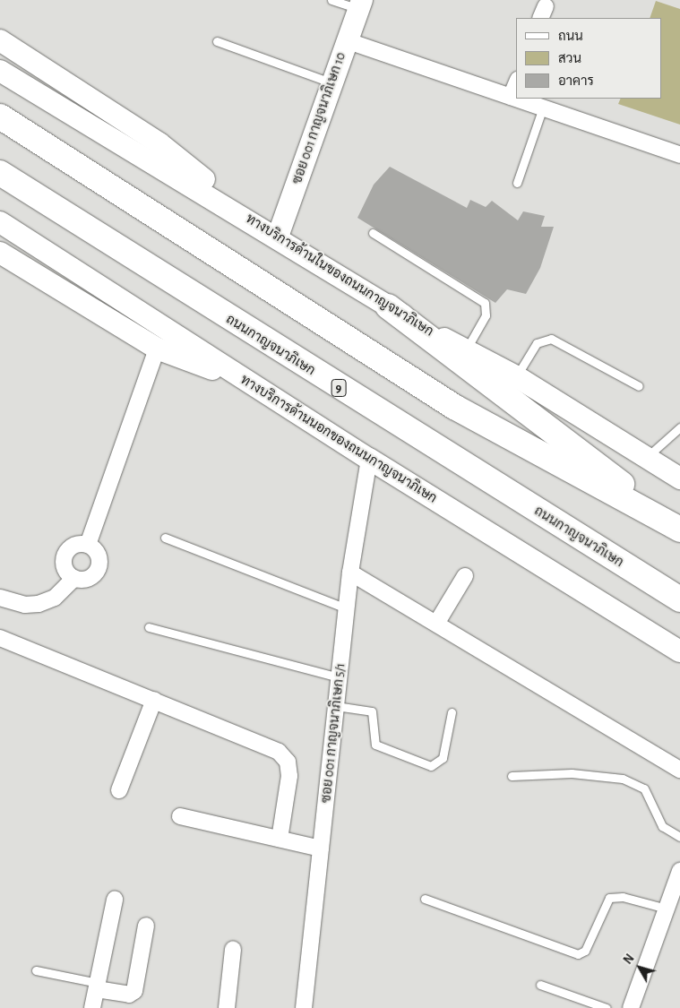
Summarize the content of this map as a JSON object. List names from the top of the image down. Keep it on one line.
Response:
{"streets":{"highway":["ถนนกาญจนาภิเษก","9"],"main road":["ซอย 001 กาญจนาภิเษก 10","ทางบริการด้านในของถนนกาญจนาภิเษก","ทางบริการด้านนอกของถนนกาญจนาภิเษก"],"street":["ซอย 001 กาญจนาภิเษก 5/1"]},"crossings":[["ซอย 001 กาญจนาภิเษก 10","ทางบริการด้านในของถนนกาญจนาภิเษก"],["ทางบริการด้านนอกของถนนกาญจนาภิเษก","ซอย 001 กาญจนาภิเษก 5/1"]],"legend":["ถนน","สวน","อาคาร"],"north":"top left"}
